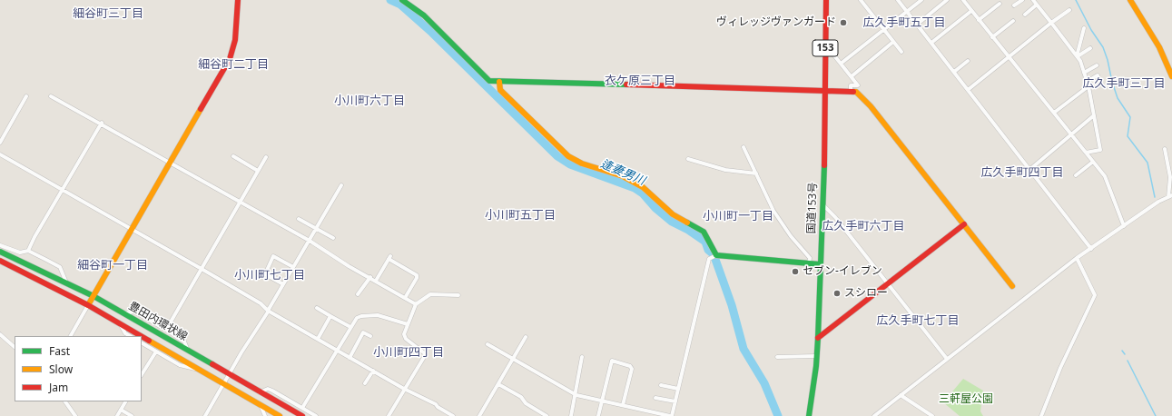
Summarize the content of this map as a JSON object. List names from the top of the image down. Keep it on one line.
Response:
{"streets":{"main road":["153","国道153号","豊田内環状線"]},"districts":["細谷町三丁目","広久手町五丁目","細谷町二丁目","衣ケ原三丁目","広久手町三丁目","小川町六丁目","広久手町四丁目","小川町五丁目","小川町一丁目","広久手町六丁目","細谷町一丁目","小川町七丁目","広久手町七丁目","小川町四丁目"],"water":["逢妻男川"],"parks":["三軒屋公園"],"places":["ヴィレッジヴァンガード","セブン-イレブン","スシロー"],"legend":["Fast","Slow","Jam"]}
